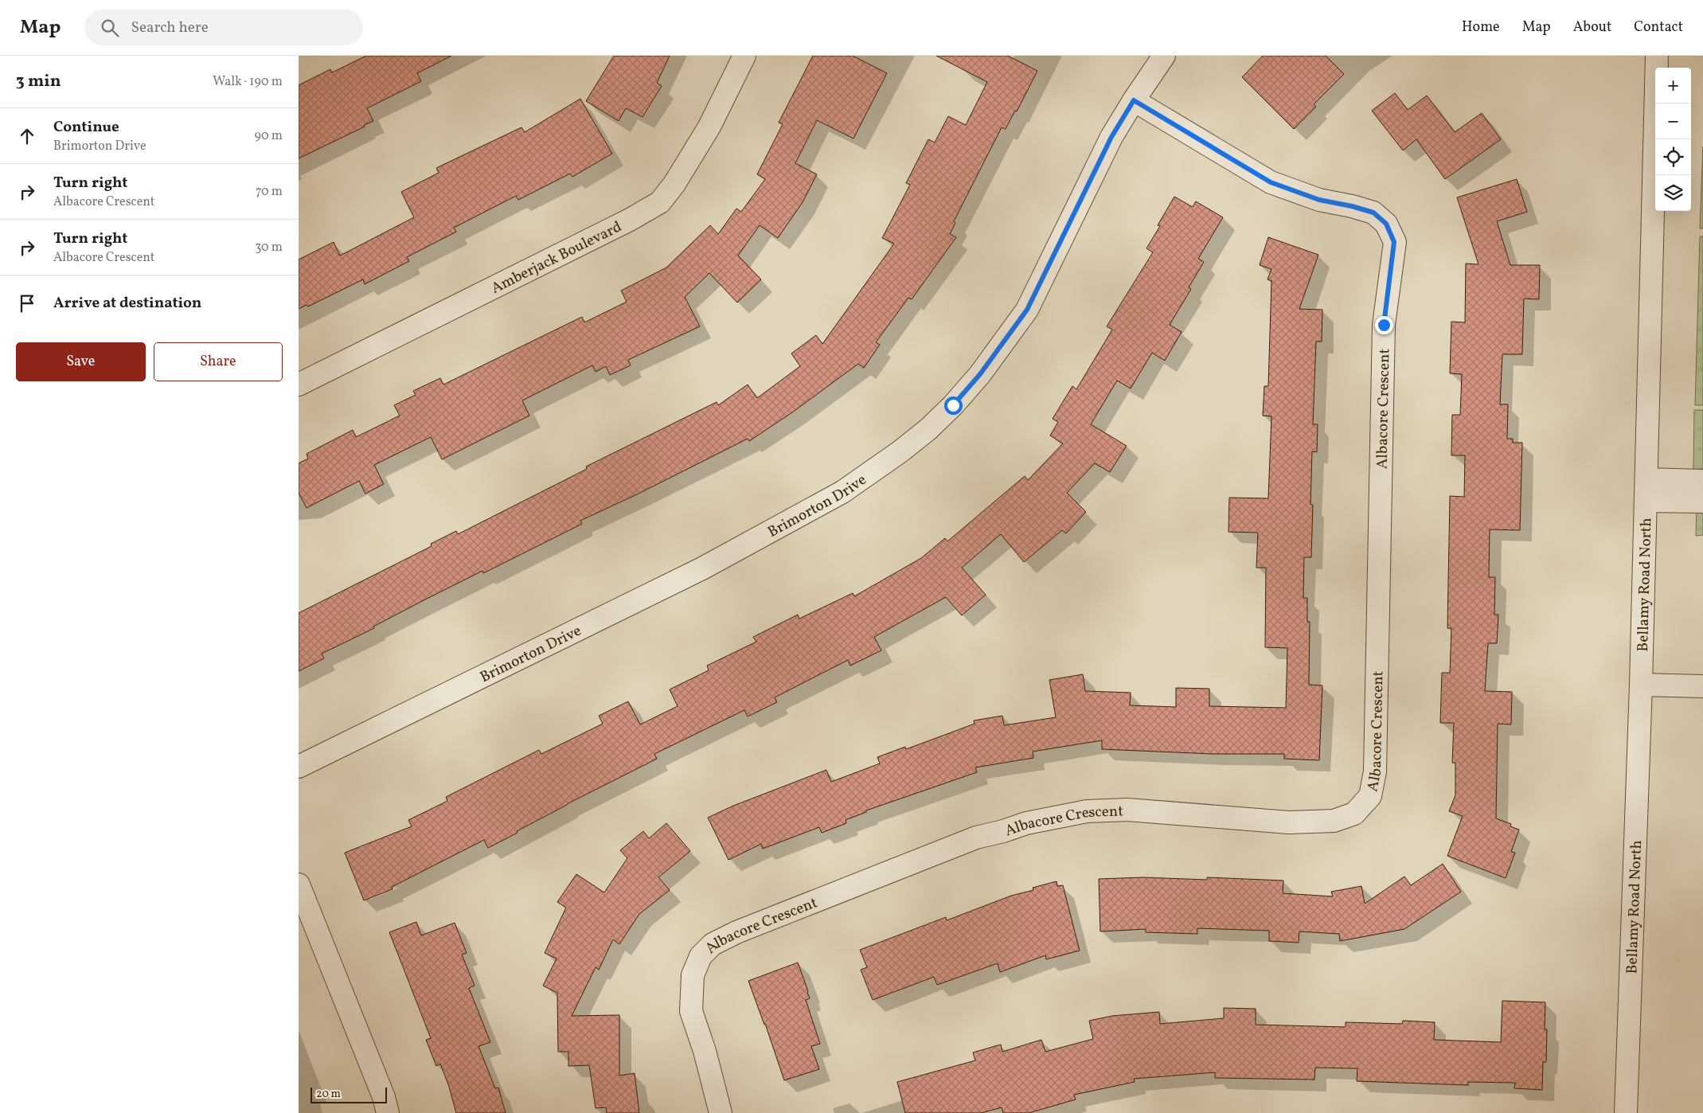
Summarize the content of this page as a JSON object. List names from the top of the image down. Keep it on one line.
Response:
{"streets":{"street":["Amberjack Boulevard","Albacore Crescent","Brimorton Drive","Bellamy Road North"]},"crossings":[["Albacore Crescent","Brimorton Drive"]],"scale_bar":"20 m","page":{"header":"Map","search":"Search here","nav":["Home","Map","About","Contact"],"heading":["3 min","Walk · 190 m"],"map_buttons":["+","−"],"list":[["Continue","Brimorton Drive","90 m"],["Turn right","Albacore Crescent","70 m"],["Turn right","Albacore Crescent","30 m"],"Arrive at destination"],"buttons":["Save","Share"],"scale":"20 m"}}
